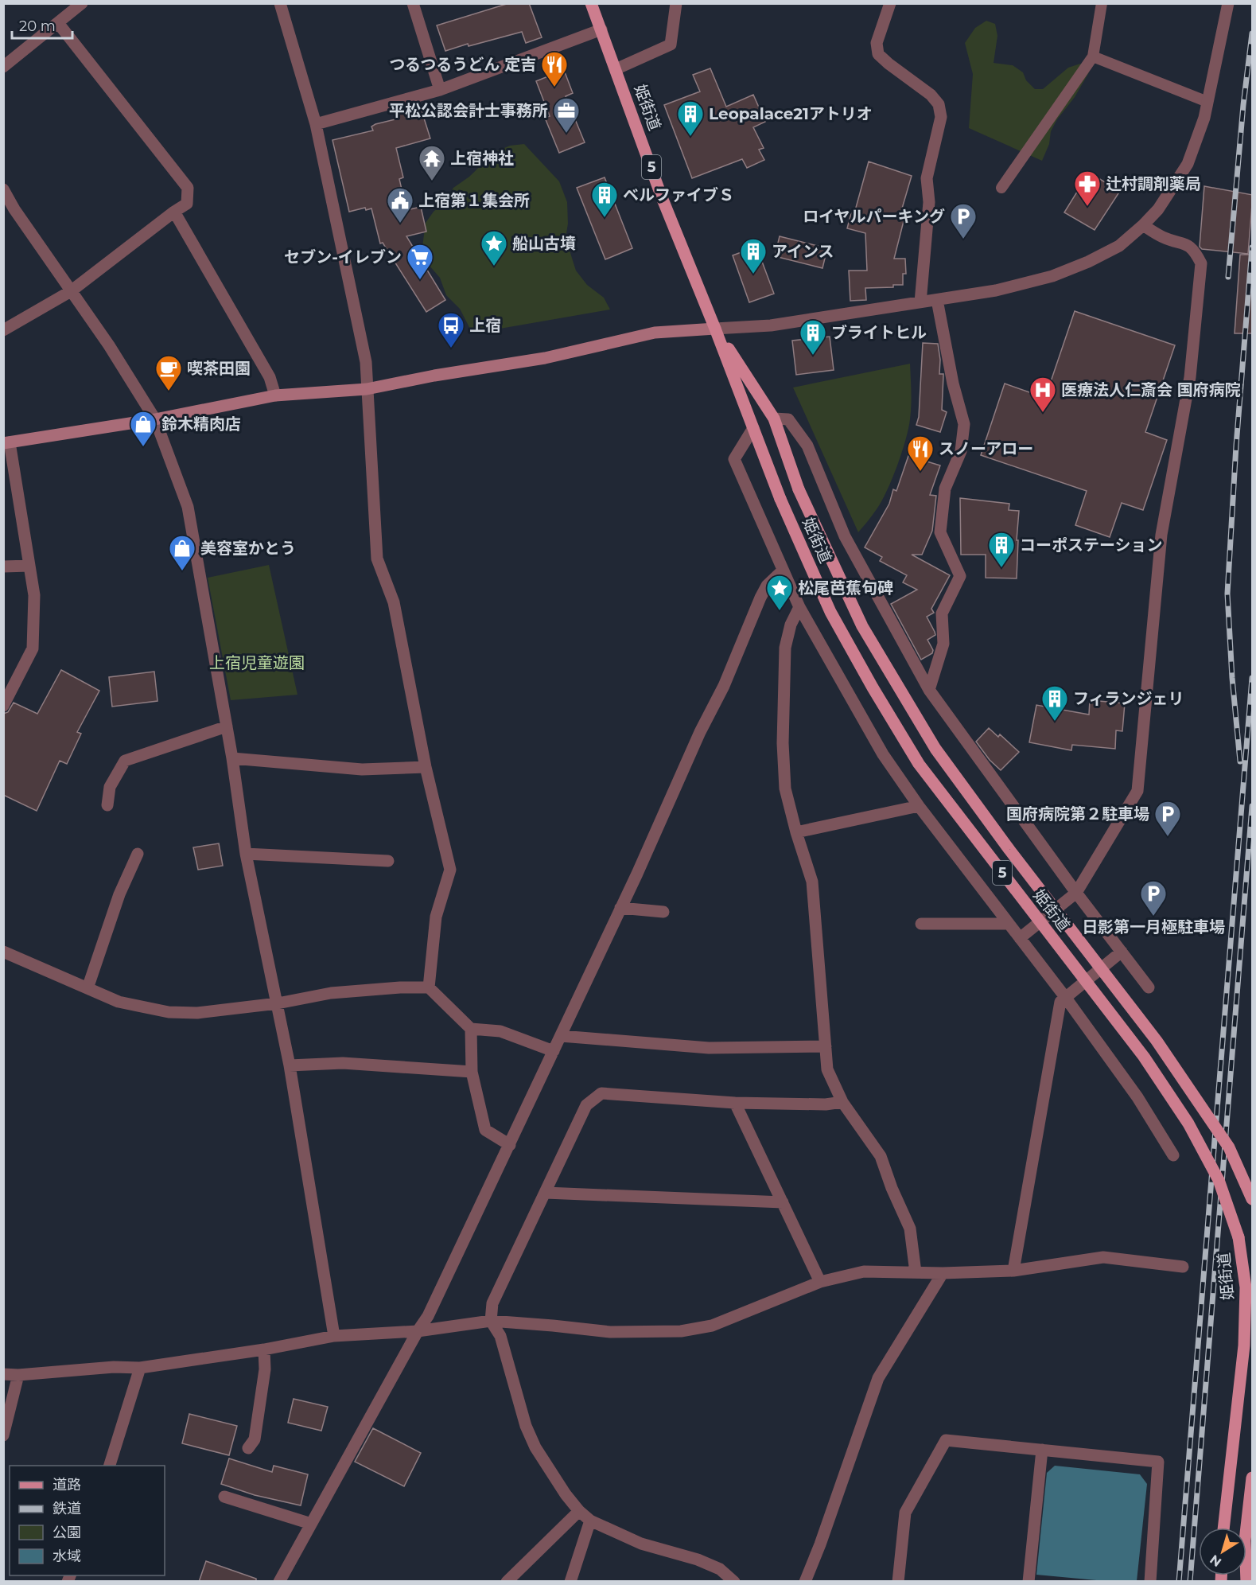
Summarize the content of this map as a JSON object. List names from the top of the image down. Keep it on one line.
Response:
{"streets":{"main road":["姫街道","5"]},"parks":["上宿児童遊園"],"places":{"restaurant":["つるつるうどん 定吉","スノーアロー"],"office":["平松公認会計士事務所"],"building":["Leopalace21アトリオ","ベルファイブＳ","アインス","ブライトヒル","コーポステーション","フィランジェリ"],"temple":["上宿神社"],"pharmacy":["辻村調剤薬局"],"public building":["上宿第１集会所"],"parking":["ロイヤルパーキング","国府病院第２駐車場","日影第一月極駐車場"],"place":["船山古墳","松尾芭蕉句碑"],"supermarket":["セブン-イレブン"],"bus stop":["上宿"],"cafe":["喫茶田園"],"hospital":["医療法人仁斎会 国府病院"],"shop":["鈴木精肉店","美容室かとう"]},"legend":["道路","鉄道","公園","水域"],"scale_bar":"20 m","north":"bottom left"}
